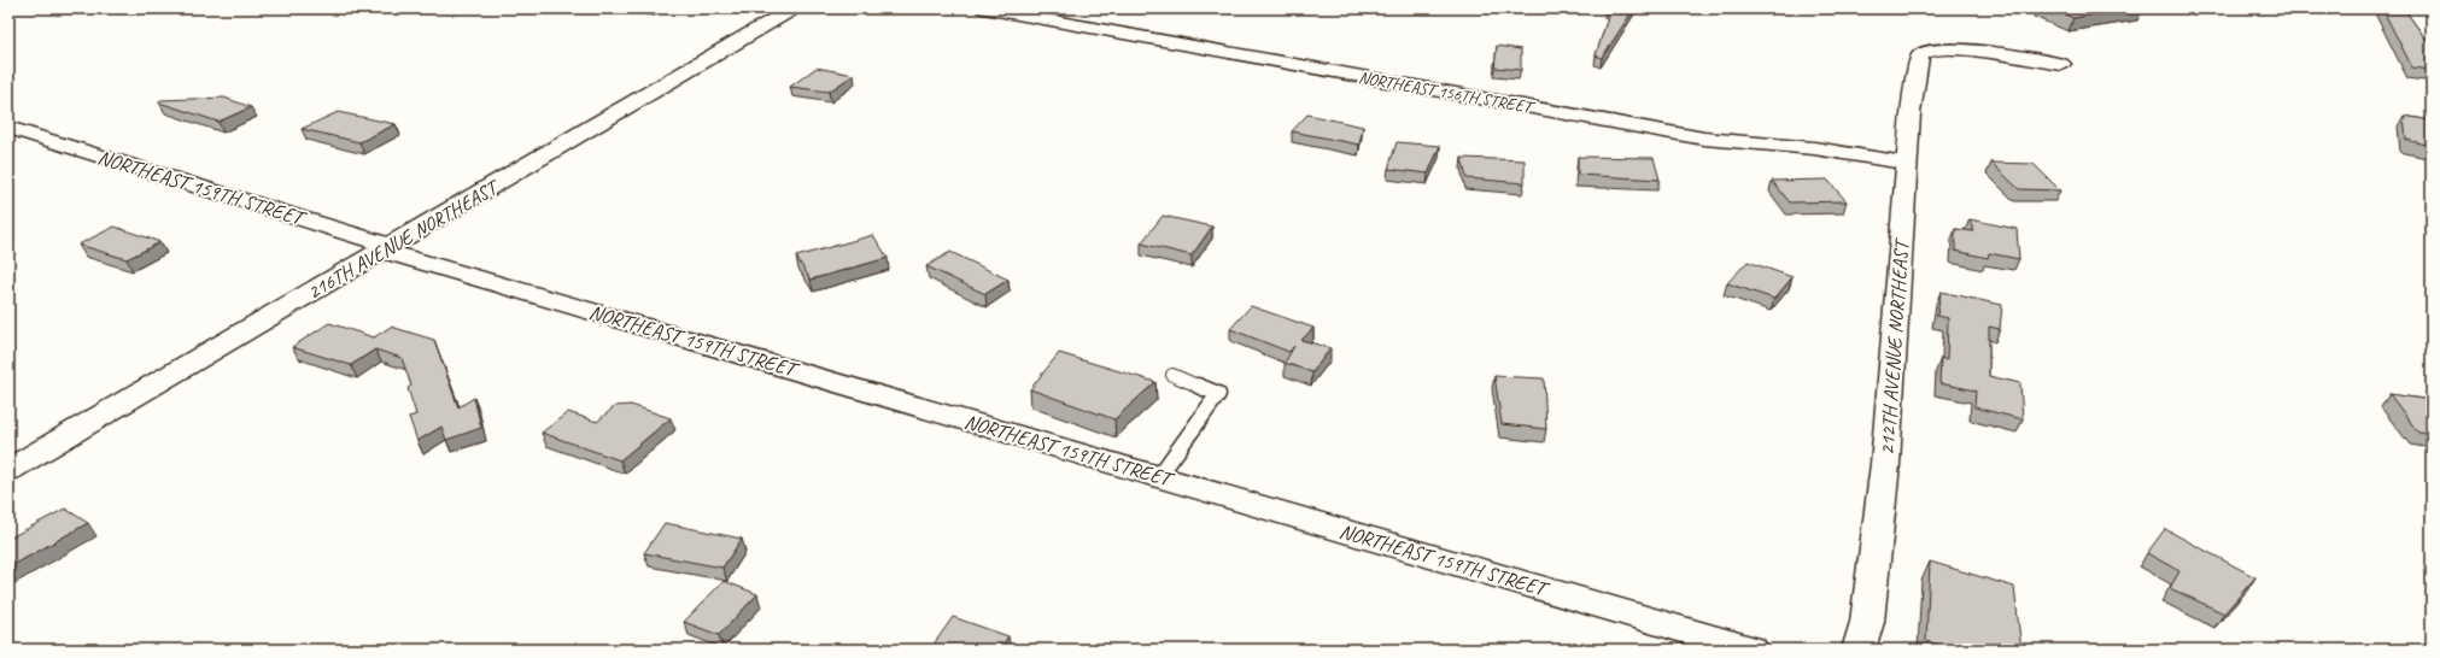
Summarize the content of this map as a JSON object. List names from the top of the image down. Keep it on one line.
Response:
{"streets":{"street":["NORTHEAST 156TH STREET","NORTHEAST 159TH STREET","216TH AVENUE NORTHEAST","212TH AVENUE NORTHEAST"]},"crossings":[["NORTHEAST 156TH STREET","212TH AVENUE NORTHEAST"],["NORTHEAST 159TH STREET","216TH AVENUE NORTHEAST"]]}
